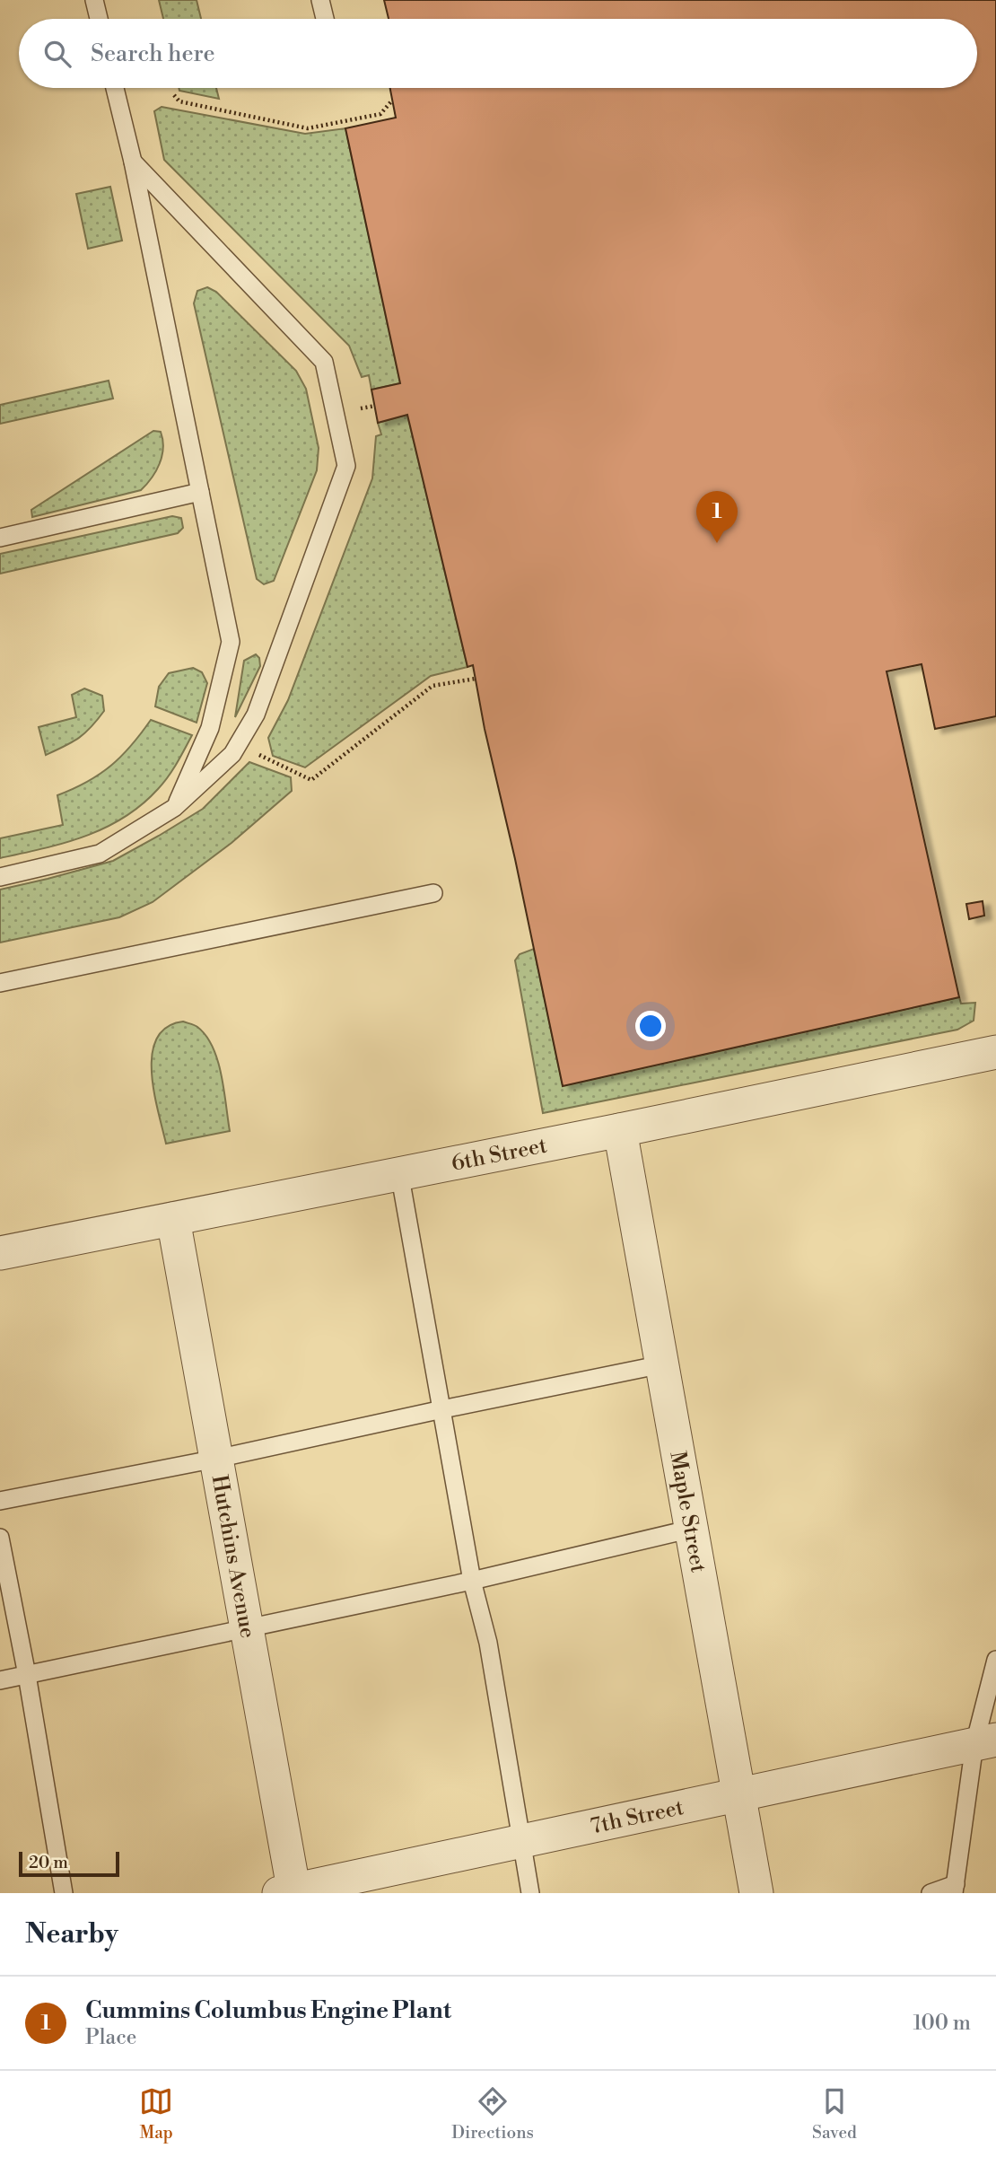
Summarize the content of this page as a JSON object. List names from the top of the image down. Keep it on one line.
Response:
{"streets":{"street":["6th Street","Maple Street","Hutchins Avenue","7th Street"]},"crossings":[["6th Street","Maple Street"],["6th Street","Hutchins Avenue"],["Maple Street","7th Street"],["Hutchins Avenue","7th Street"]],"scale_bar":"20 m","page":{"search":"Search here","pins":"1","scale":"20 m","heading":"Nearby","list":[{"mark":"1","name":"Cummins Columbus Engine Plant","note":"Place","value":"100 m"}],"nav":["Map","Directions","Saved"]}}
